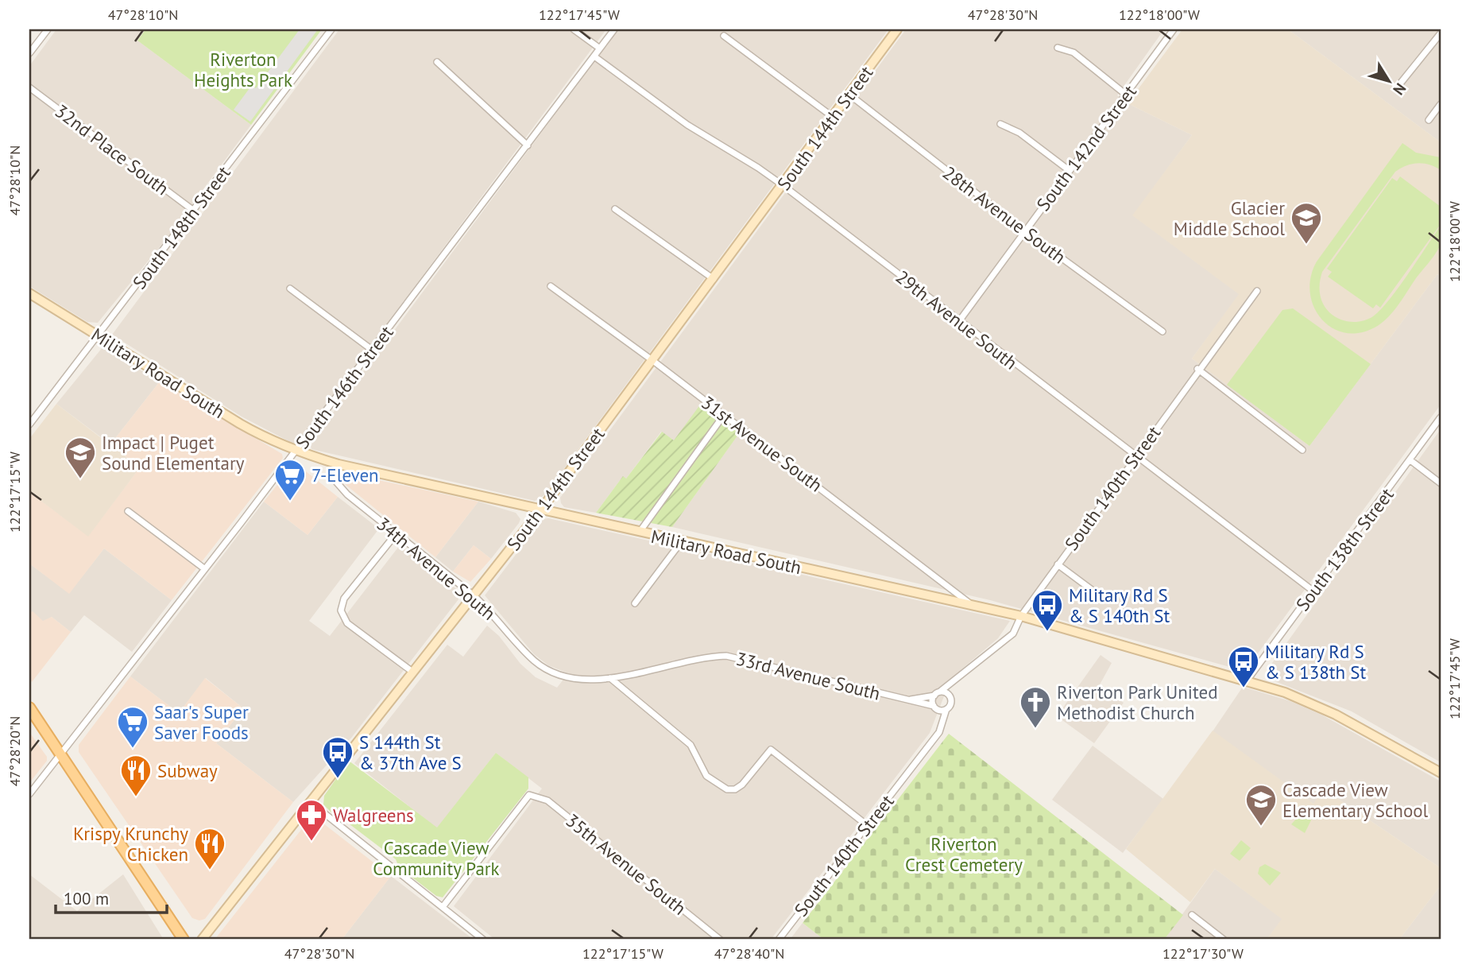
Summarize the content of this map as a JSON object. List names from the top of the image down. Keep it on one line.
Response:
{"streets":{"street":["South 144th Street","South 142nd Street","32nd Place South","28th Avenue South","South 148th Street","29th Avenue South","Military Road South","South 146th Street","31st Avenue South","South 140th Street","South 138th Street","34th Avenue South","33rd Avenue South","35th Avenue South"]},"crossings":[["South 144th Street","28th Avenue South"],["South 144th Street","29th Avenue South"],["South 144th Street","Military Road South"],["South 144th Street","31st Avenue South"],["South 144th Street","34th Avenue South"],["South 142nd Street","28th Avenue South"],["South 142nd Street","29th Avenue South"],["32nd Place South","South 148th Street"],["South 148th Street","Military Road South"],["29th Avenue South","South 146th Street"],["29th Avenue South","South 140th Street"],["29th Avenue South","South 138th Street"],["Military Road South","South 146th Street"],["Military Road South","31st Avenue South"],["Military Road South","South 140th Street"],["Military Road South","South 138th Street"],["Military Road South","34th Avenue South"],["South 140th Street","33rd Avenue South"],["34th Avenue South","33rd Avenue South"]],"parks":["Riverton Heights Park","Riverton Crest Cemetery","Cascade View Community Park"],"places":{"school or university":["Glacier Middle School","Impact | Puget Sound Elementary","Cascade View Elementary School"],"supermarket":["7-Eleven","Saar's Super Saver Foods"],"bus stop":["Military Rd S & S 140th St","Military Rd S & S 138th St","S 144th St & 37th Ave S"],"church":["Riverton Park United Methodist Church"],"restaurant":["Subway","Krispy Krunchy Chicken"],"pharmacy":["Walgreens"]},"scale_bar":"100 m","north":"bottom right","coordinates":["47°28'10\"N","122°17'45\"W","47°28'30\"N","122°18'00\"W","122°17'15\"W","47°28'20\"N","47°28'40\"N","122°17'30\"W"]}
